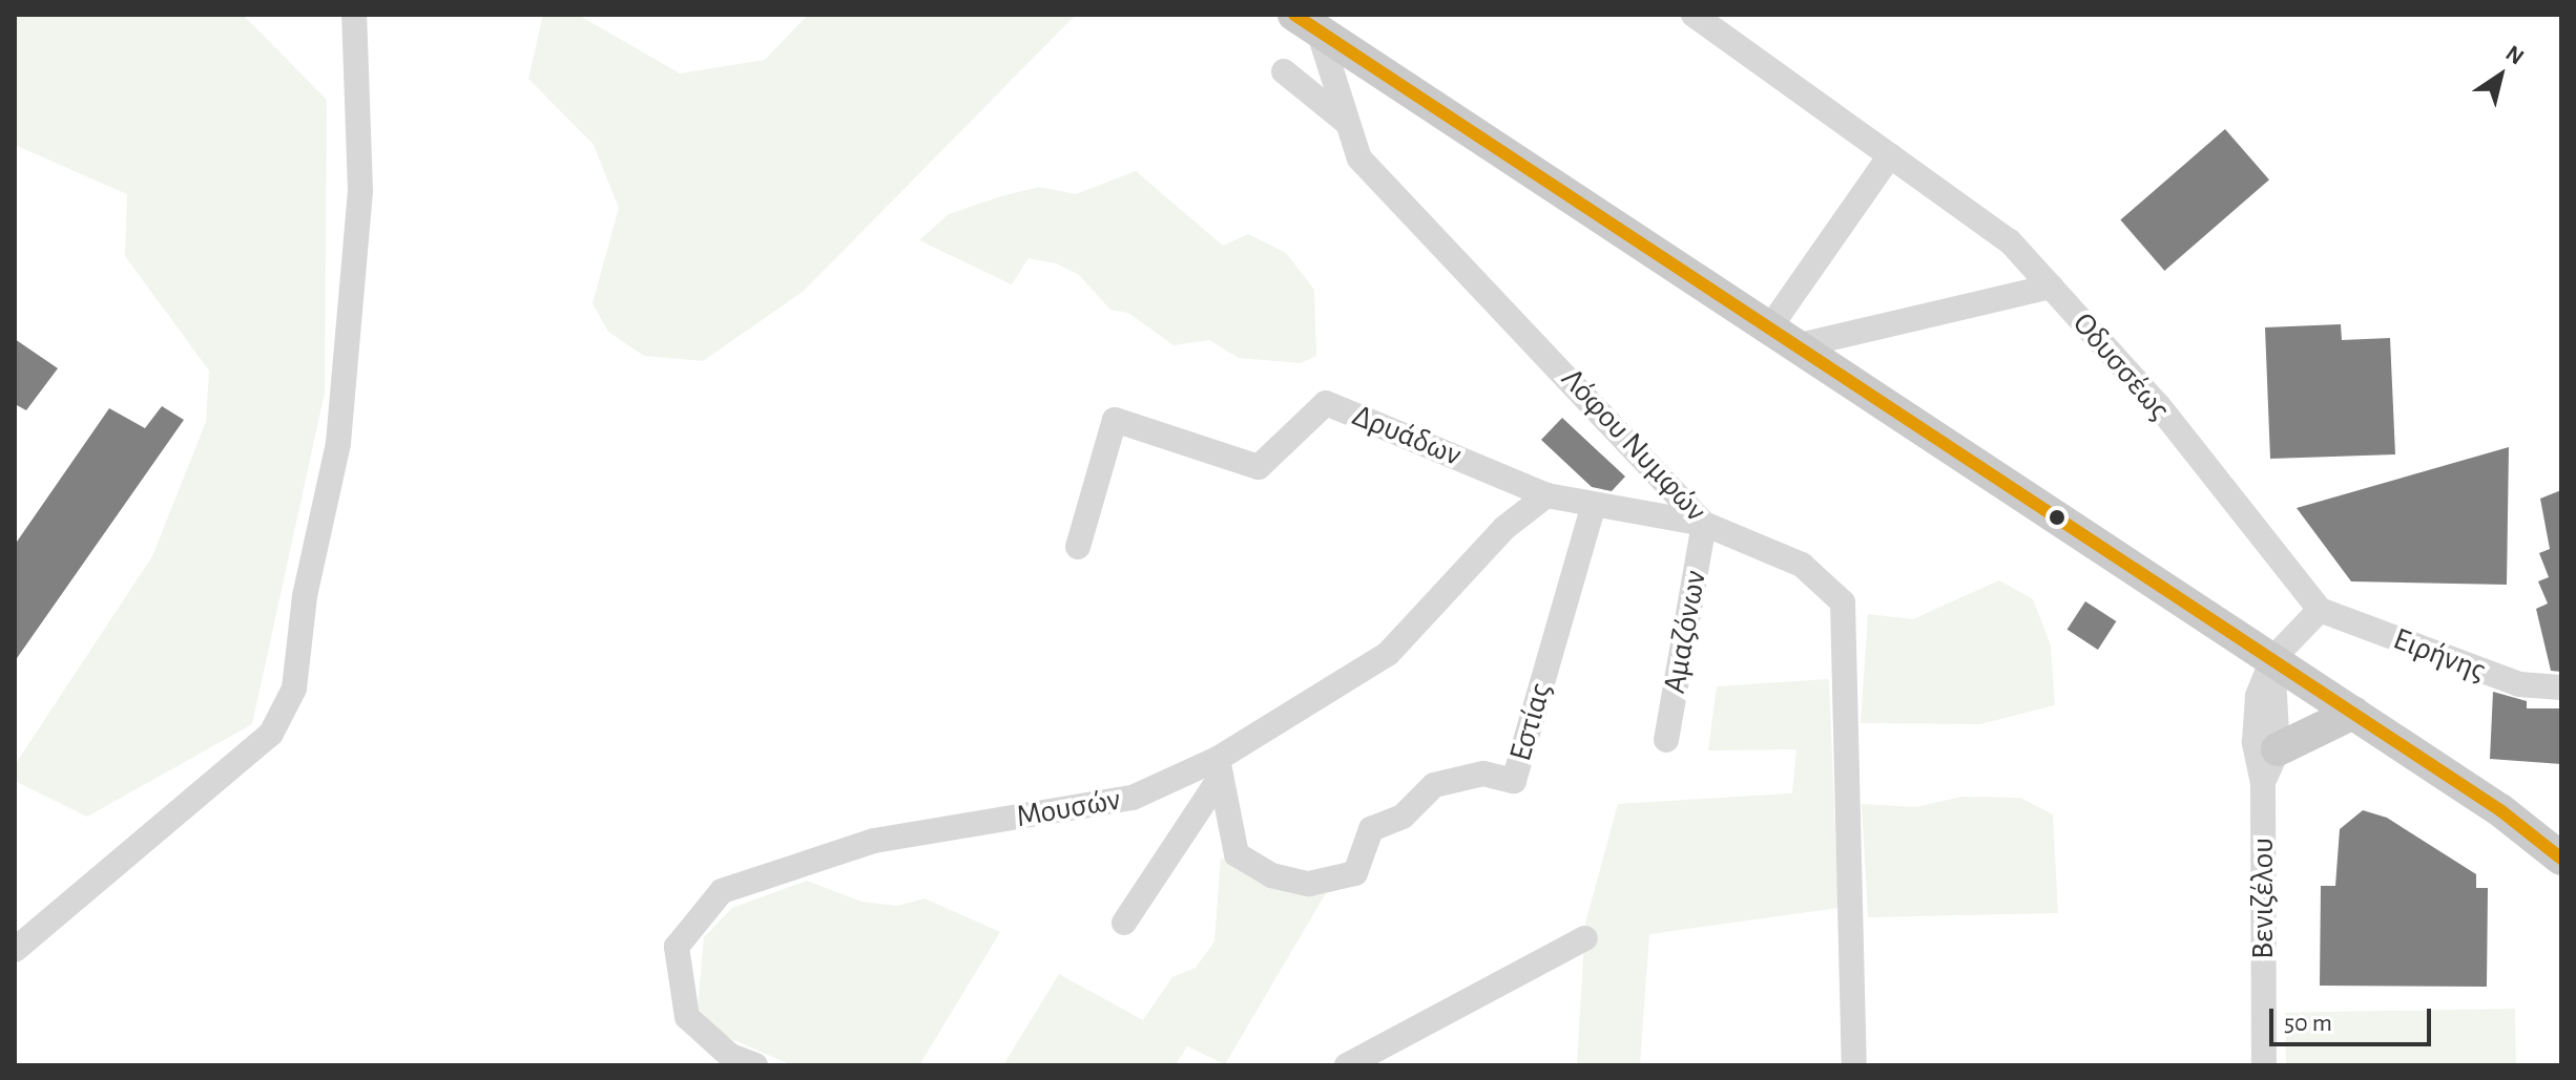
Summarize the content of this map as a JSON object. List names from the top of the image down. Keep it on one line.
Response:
{"streets":{"street":["Οδυσσέως","Δρυάδων","Λόφου Νυμφών","Αμαζόνων","Ειρήνης","Εστίας","Μουσών","Βενιζέλου"]},"crossings":[["Οδυσσέως","Ειρήνης"],["Δρυάδων","Λόφου Νυμφών"],["Δρυάδων","Αμαζόνων"],["Δρυάδων","Εστίας"],["Δρυάδων","Μουσών"],["Λόφου Νυμφών","Αμαζόνων"],["Εστίας","Μουσών"]],"scale_bar":"50 m","north":"top right"}
